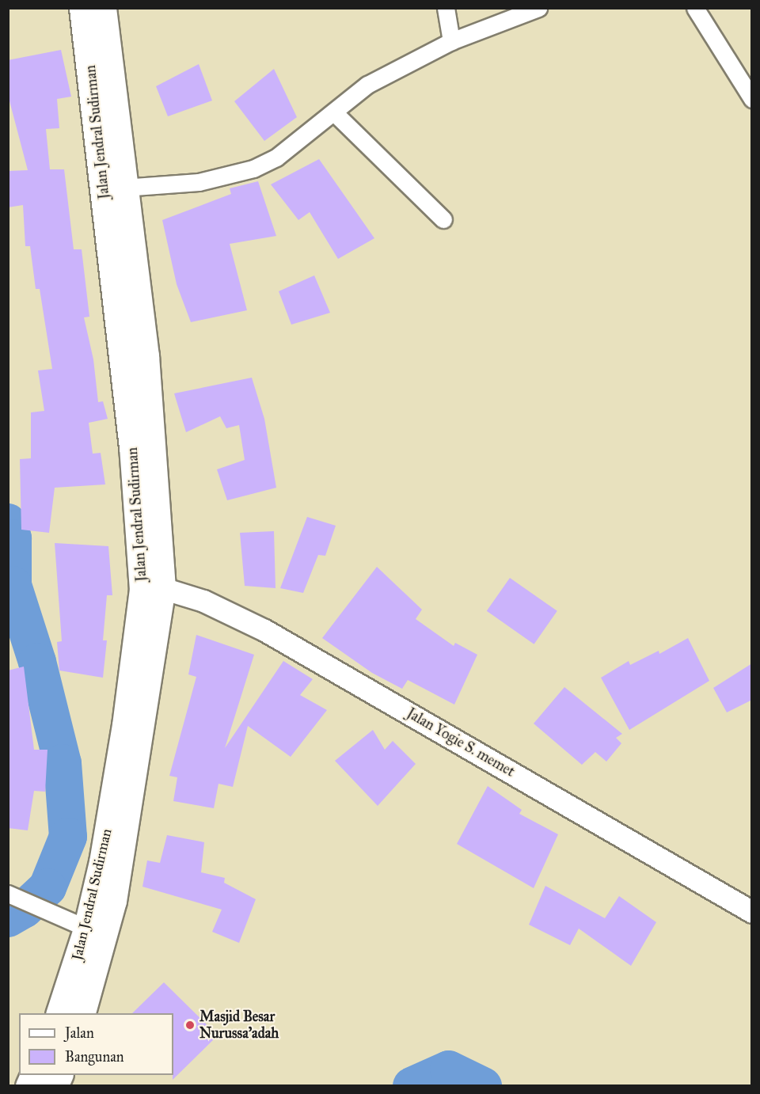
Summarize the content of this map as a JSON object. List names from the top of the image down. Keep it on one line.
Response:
{"streets":{"highway":["Jalan Jendral Sudirman"],"street":["Jalan Yogie S. memet"]},"crossings":[["Jalan Jendral Sudirman","Jalan Yogie S. memet"]],"places":["Masjid Besar Nurussa'adah"],"legend":["Jalan","Bangunan"]}
